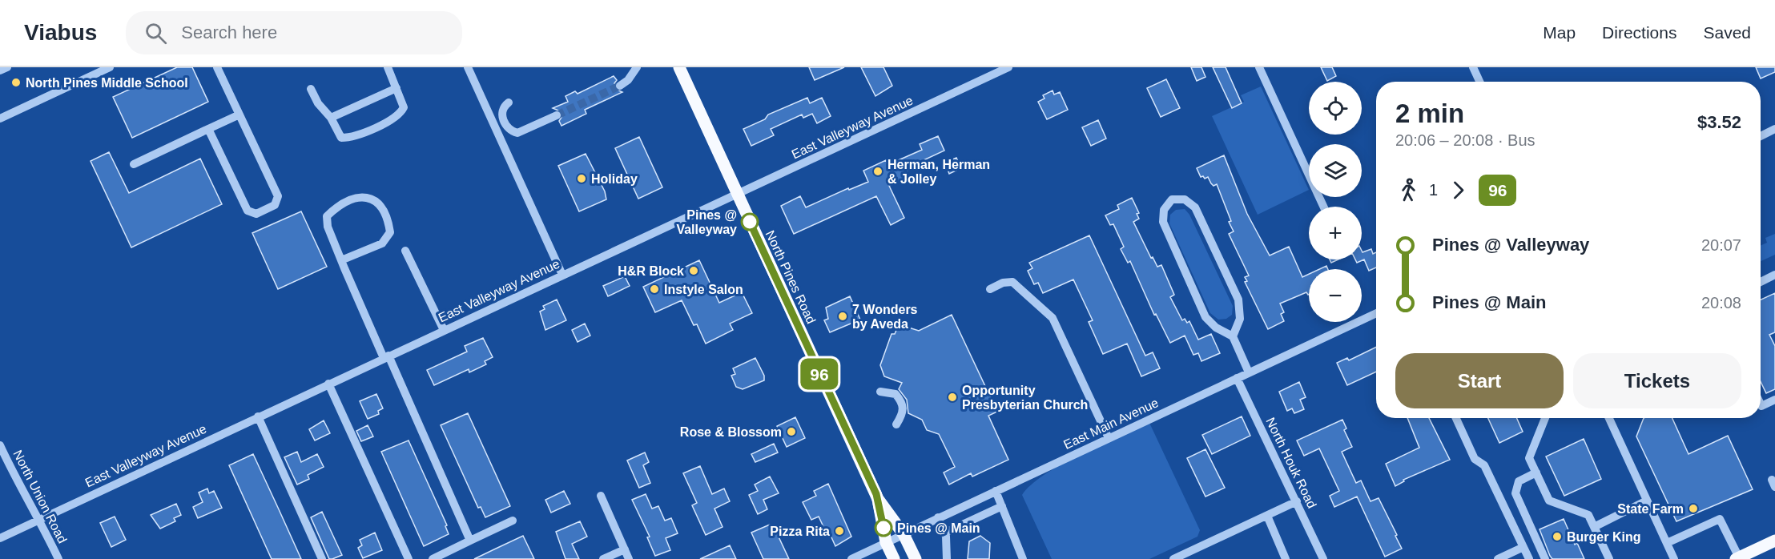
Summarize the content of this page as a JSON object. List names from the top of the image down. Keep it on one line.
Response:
{"streets":{"main road":["North Pines Road"],"street":["East Valleyway Avenue","East Main Avenue","North Houk Road","North Union Road"]},"crossings":[["East Valleyway Avenue","North Pines Road"],["East Valleyway Avenue","North Union Road"],["North Pines Road","East Main Avenue"],["East Main Avenue","North Houk Road"]],"places":["North Pines Middle School","Herman, Herman & Jolley","Holiday","Pines @ Valleyway","H&R Block","Instyle Salon","7 Wonders by Aveda","Opportunity Presbyterian Church","Rose & Blossom","State Farm","Pines @ Main","Pizza Rita","Burger King"],"lines":["bus line 96"],"page":{"header":"Viabus","search":"Search here","nav":["Map","Directions","Saved"],"on_map":"96","map_buttons":["+","−"],"heading":["2 min","20:06 – 20:08 · Bus","$3.52"],"legs":["1","96"],"list":[{"name":"Pines @ Valleyway","value":"20:07"},{"name":"Pines @ Main","value":"20:08"}],"buttons":["Start","Tickets"]}}
